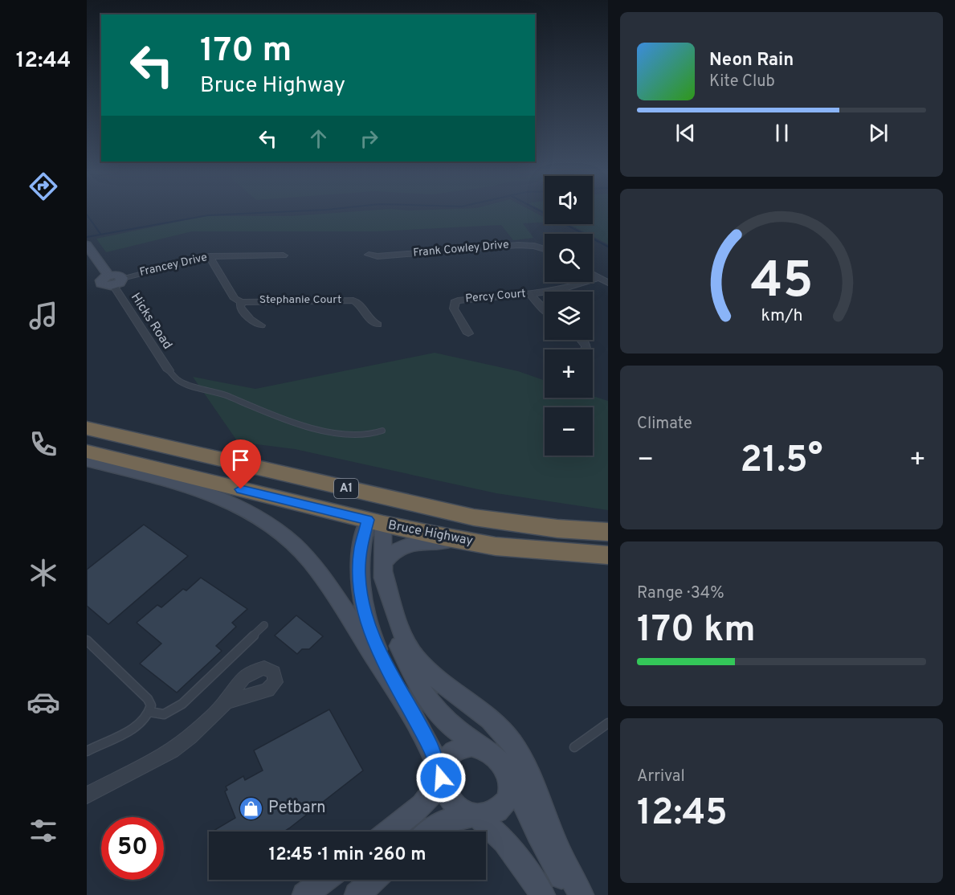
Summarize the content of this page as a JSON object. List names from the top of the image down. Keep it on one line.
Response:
{"streets":{"highway":["A1","Bruce Highway"],"main road":["Hicks Road"],"street":["Frank Cowley Drive","Francey Drive","Percy Court","Stephanie Court"]},"places":{"shop":["Petbarn"]},"page":{"tabs":"12:44","turn":["170 m","Bruce Highway"],"song":["Neon Rain","Kite Club"],"map_buttons":["+","−"],"tile":["Climate",["Range · 34%","170 km"],["Arrival","12:45"]],"heat":["−","21.5°","+"],"limit":"50","trip":"12:45 · 1 min · 260 m","gauge":["45","km/h"]}}
